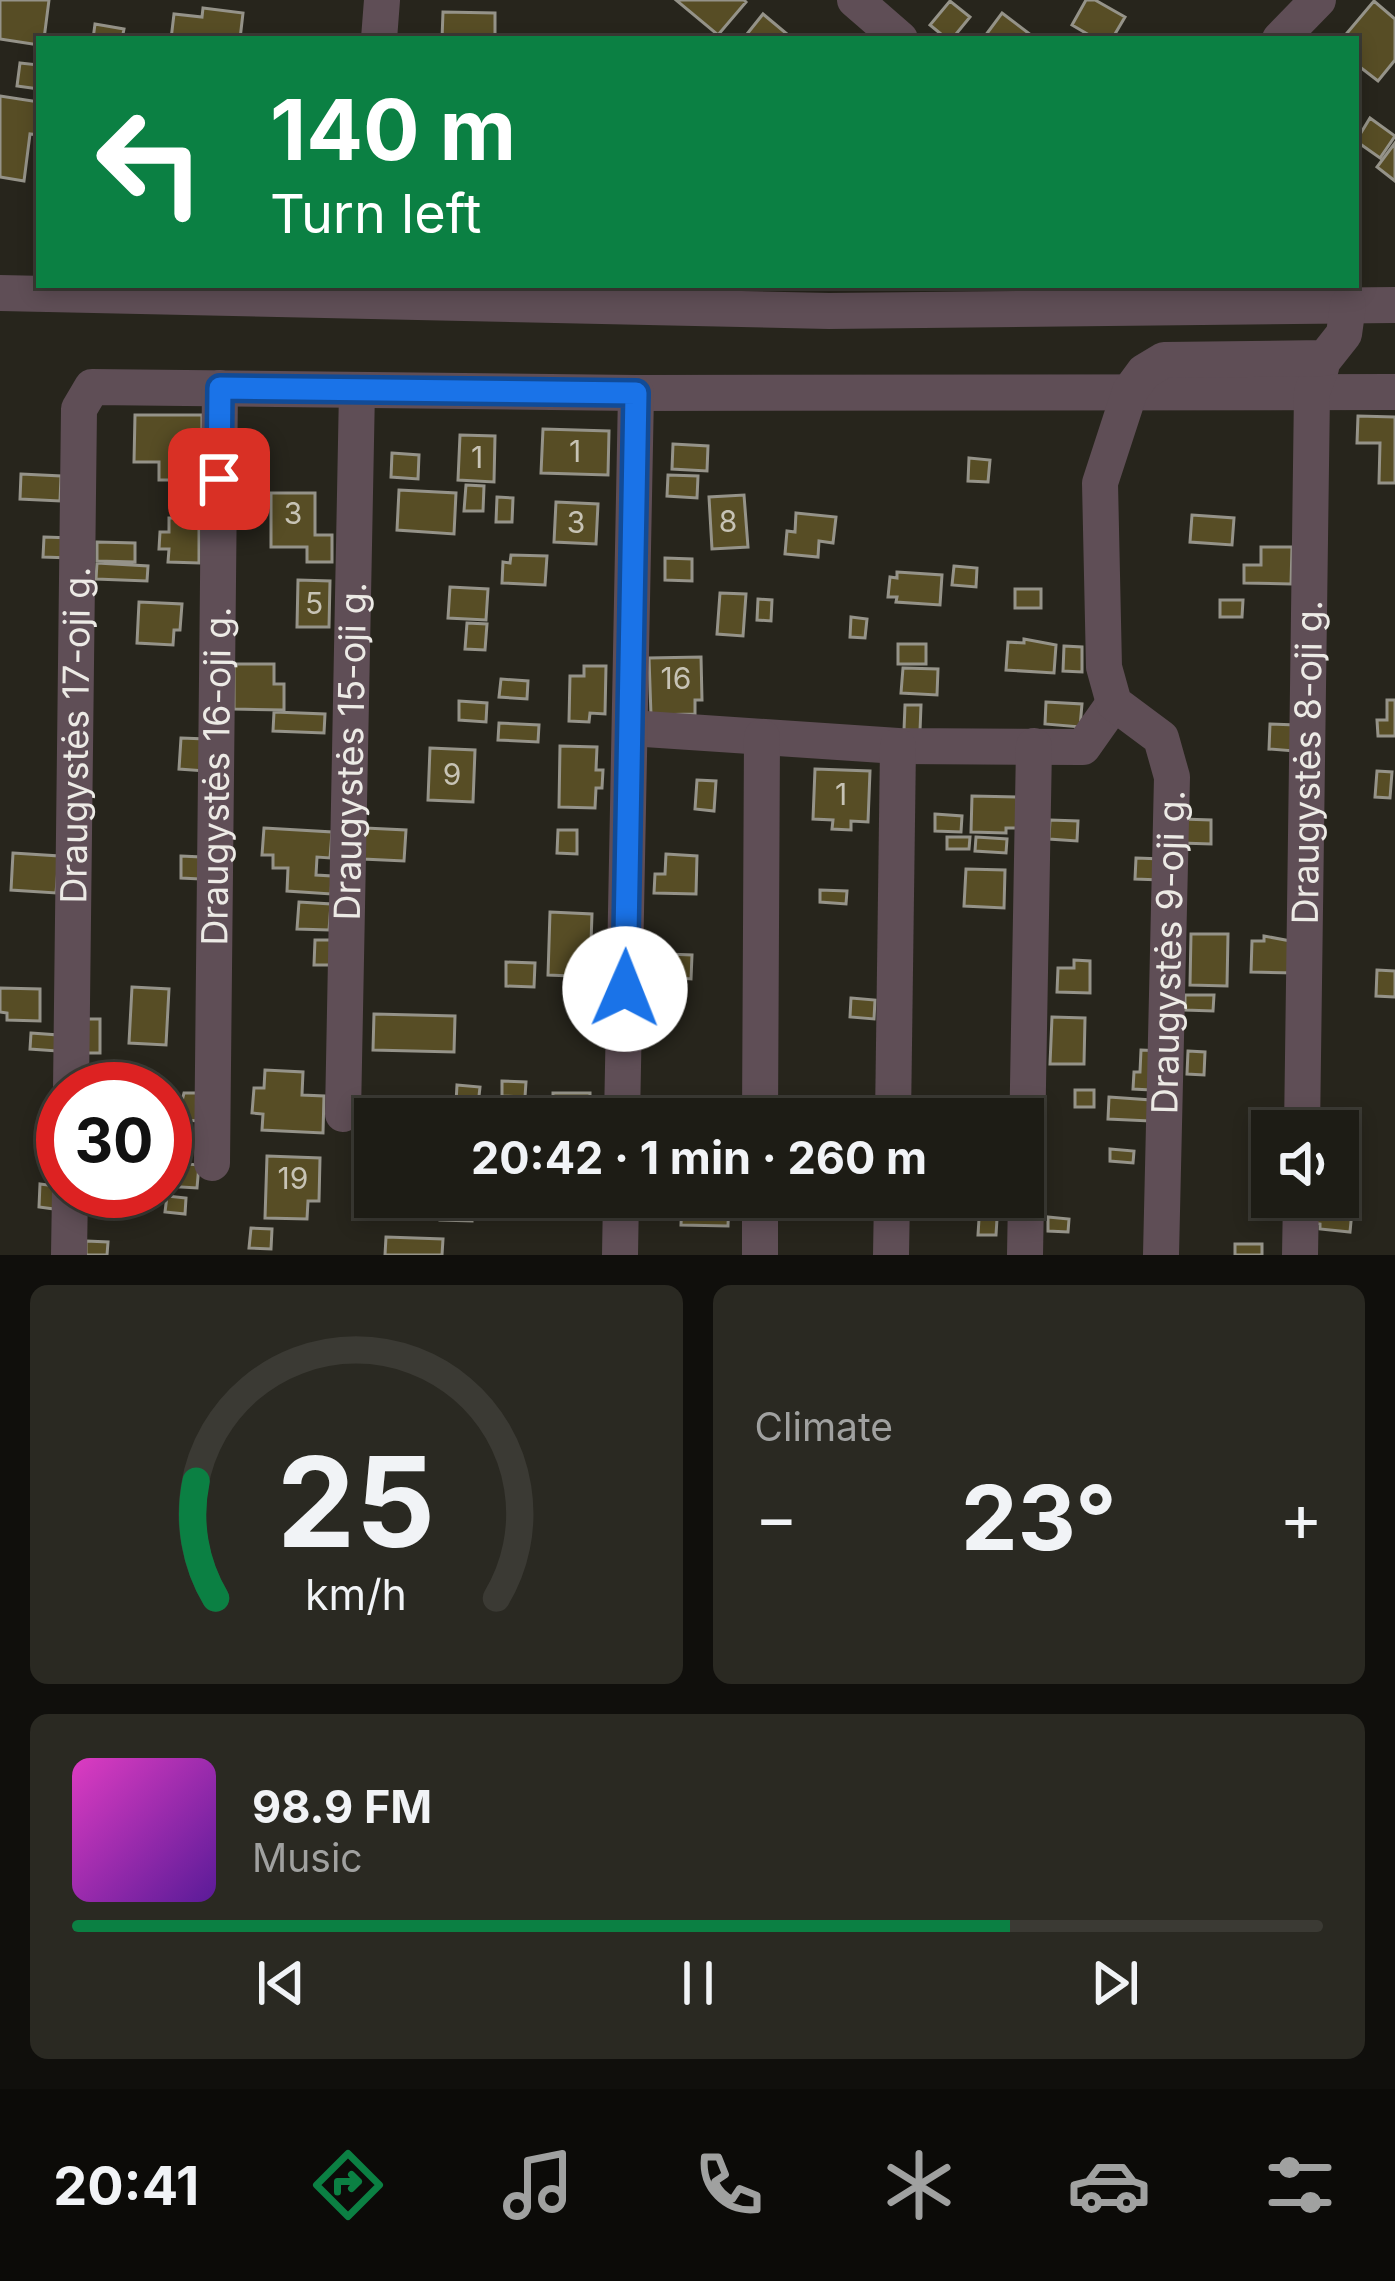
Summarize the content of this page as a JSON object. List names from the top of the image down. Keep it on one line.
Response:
{"streets":{"street":["Draugystės 17-oji g.","Draugystės 15-oji g.","Draugystės 8-oji g.","Draugystės 16-oji g.","Draugystės 9-oji g."]},"crossings":[["Draugystės 17-oji g.","Draugystės 16-oji g."]],"house_numbers":["1","1","3","8","3","5","16","9","1","19"],"page":{"turn":["140 m","Turn left"],"limit":"30","trip":"20:42 · 1 min · 260 m","tile":"Climate","heat":["−","23°","+"],"song":["98.9 FM","Music"],"tabs":"20:41","gauge":["25","km/h"]}}
